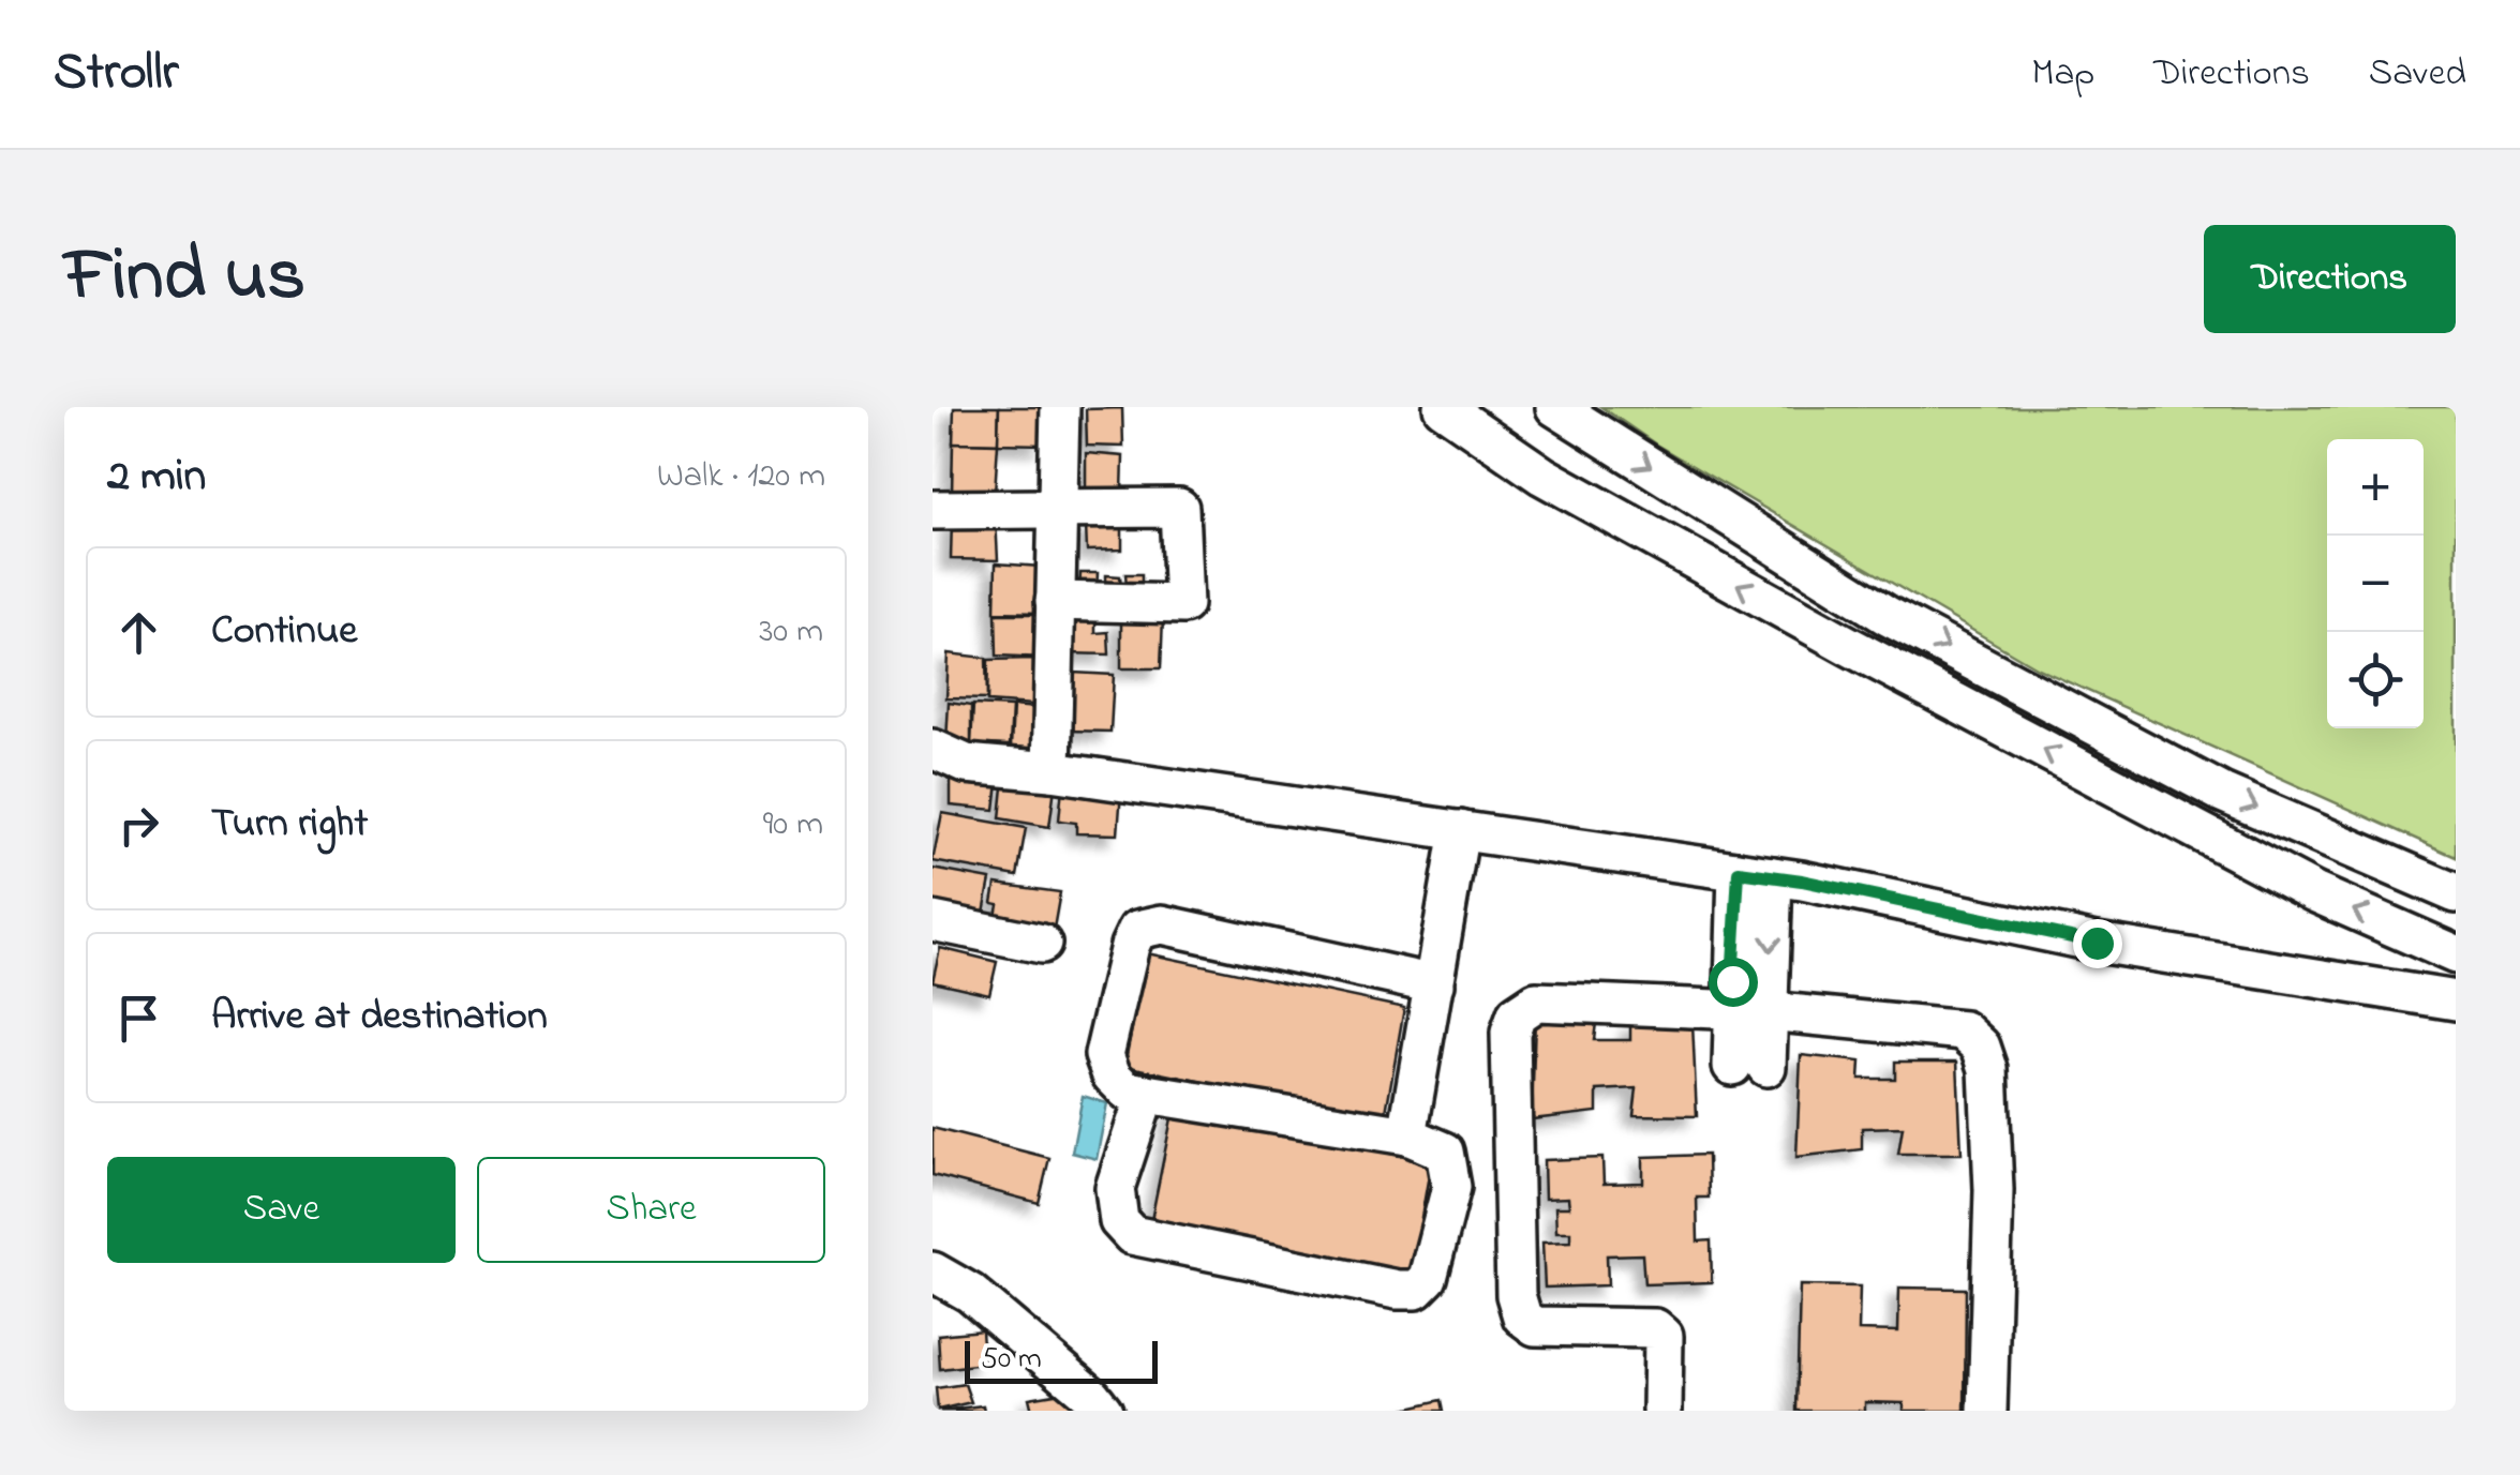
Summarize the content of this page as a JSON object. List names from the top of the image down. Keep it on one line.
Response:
{"scale_bar":"50 m","page":{"header":"Strollr","nav":["Map","Directions","Saved"],"title":"Find us","buttons":["Directions",["Save","Share"]],"heading":["2 min","Walk · 120 m"],"map_buttons":["+","−"],"list":[["Continue","30 m"],["Turn right","90 m"],"Arrive at destination"],"scale":"50 m"}}
